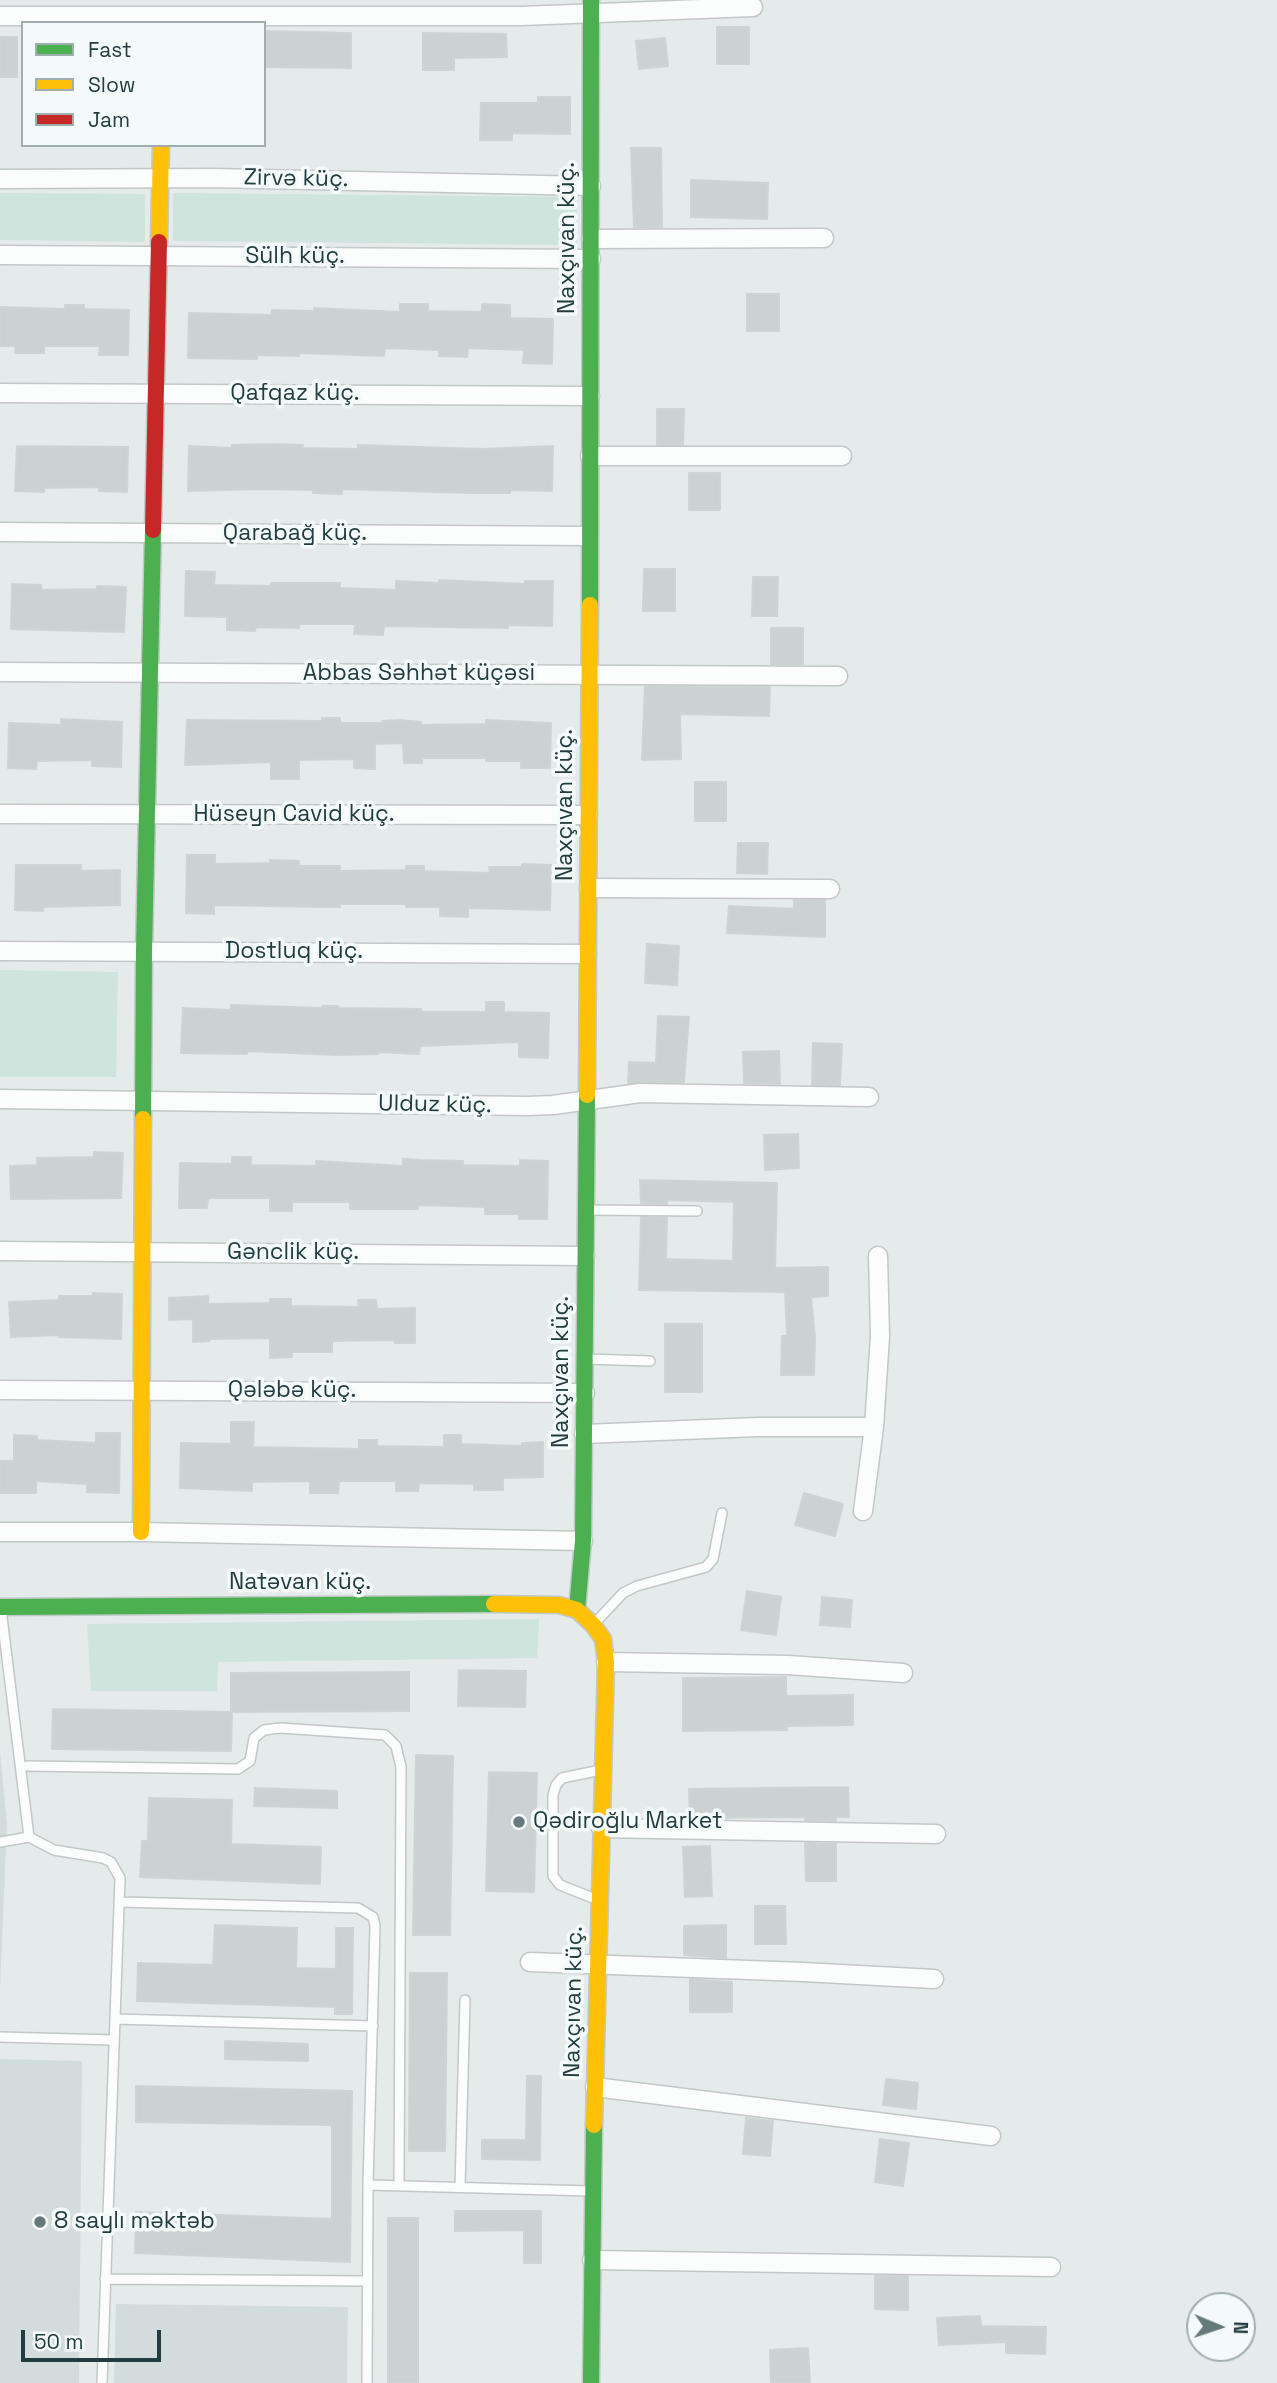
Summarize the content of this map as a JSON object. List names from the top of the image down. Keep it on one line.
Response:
{"streets":{"street":["Zirvə küç.","Naxçıvan küç.","Sülh küç.","Qafqaz küç.","Qarabağ küç.","Abbas Səhhət küçəsi","Hüseyn Cavid küç.","Dostluq küç.","Ulduz küç.","Gənclik küç.","Qələbə küç.","Natəvan küç."]},"crossings":[["Zirvə küç.","Naxçıvan küç."],["Naxçıvan küç.","Sülh küç."],["Naxçıvan küç.","Qafqaz küç."],["Naxçıvan küç.","Qarabağ küç."],["Naxçıvan küç.","Abbas Səhhət küçəsi"],["Naxçıvan küç.","Hüseyn Cavid küç."],["Naxçıvan küç.","Dostluq küç."],["Naxçıvan küç.","Ulduz küç."],["Naxçıvan küç.","Gənclik küç."],["Naxçıvan küç.","Qələbə küç."],["Naxçıvan küç.","Natəvan küç."]],"places":["Qədiroğlu Market","8 saylı məktəb"],"legend":["Fast","Slow","Jam"],"scale_bar":"50 m","north":"right"}
